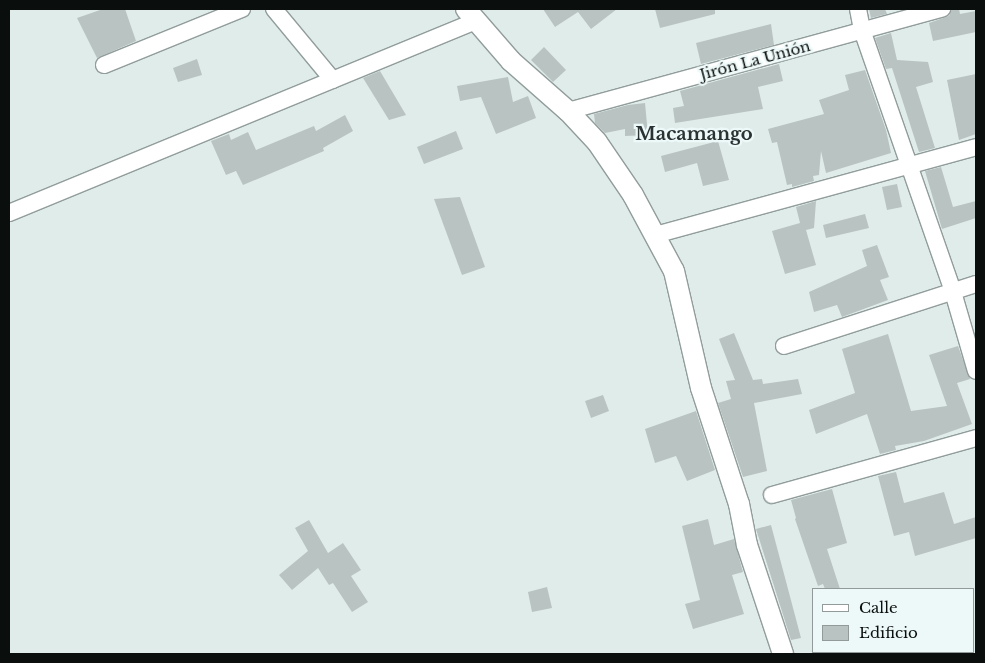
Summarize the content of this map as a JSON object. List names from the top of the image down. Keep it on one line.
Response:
{"streets":{"street":["Jirón La Unión"]},"districts":["Macamango"],"legend":["Calle","Edificio"]}
